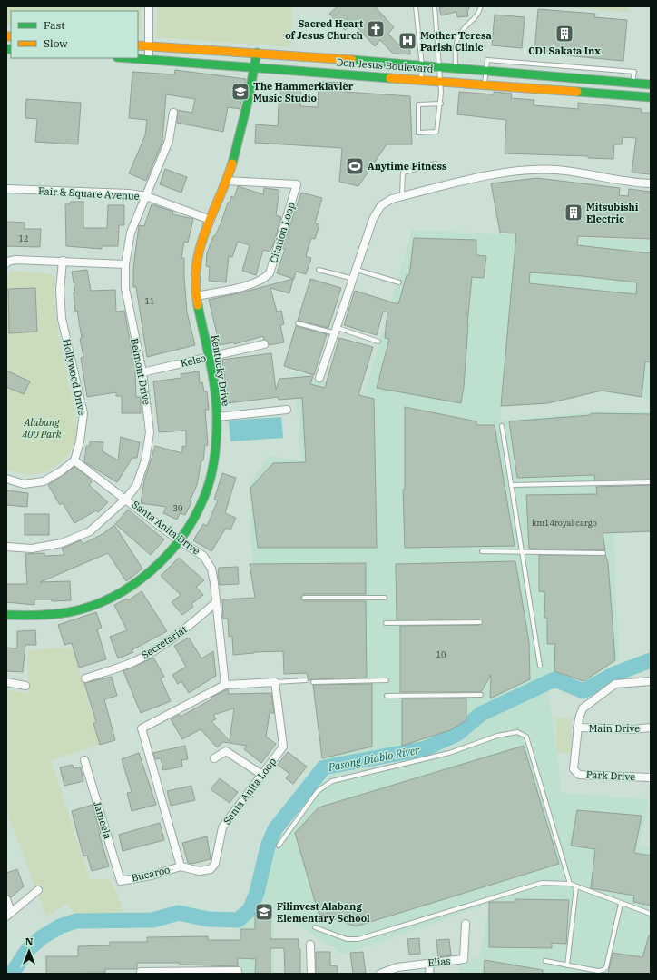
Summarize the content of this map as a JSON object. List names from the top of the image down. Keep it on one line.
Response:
{"streets":{"street":["Don Jesus Boulevard","Fair & Square Avenue","Citation Loop","Kelso","Kentucky Drive","Belmont Drive","Hollywood Drive","Santa Anita Drive","Secretariat","Main Drive","Park Drive","Santa Anita Loop","Jameela","Bucaroo","Elias"]},"crossings":[["Don Jesus Boulevard","Kentucky Drive"],["Fair & Square Avenue","Kentucky Drive"],["Fair & Square Avenue","Belmont Drive"],["Citation Loop","Kentucky Drive"],["Kelso","Kentucky Drive"],["Kelso","Belmont Drive"],["Kentucky Drive","Santa Anita Drive"],["Belmont Drive","Santa Anita Drive"],["Hollywood Drive","Santa Anita Drive"],["Santa Anita Drive","Secretariat"],["Main Drive","Park Drive"],["Santa Anita Loop","Bucaroo"],["Jameela","Bucaroo"]],"water":["Pasong Diablo River"],"parks":["Alabang 400 Park"],"places":{"church":["Sacred Heart of Jesus Church"],"building":["CDI Sakata Inx","Mitsubishi Electric"],"hospital":["Mother Teresa Parish Clinic"],"school or university":["The Hammerklavier Music Studio","Filinvest Alabang Elementary School"],"sports":["Anytime Fitness"]},"house_numbers":["12","11","30","km14royal cargo","10"],"legend":["Fast","Slow"],"north":"top"}
